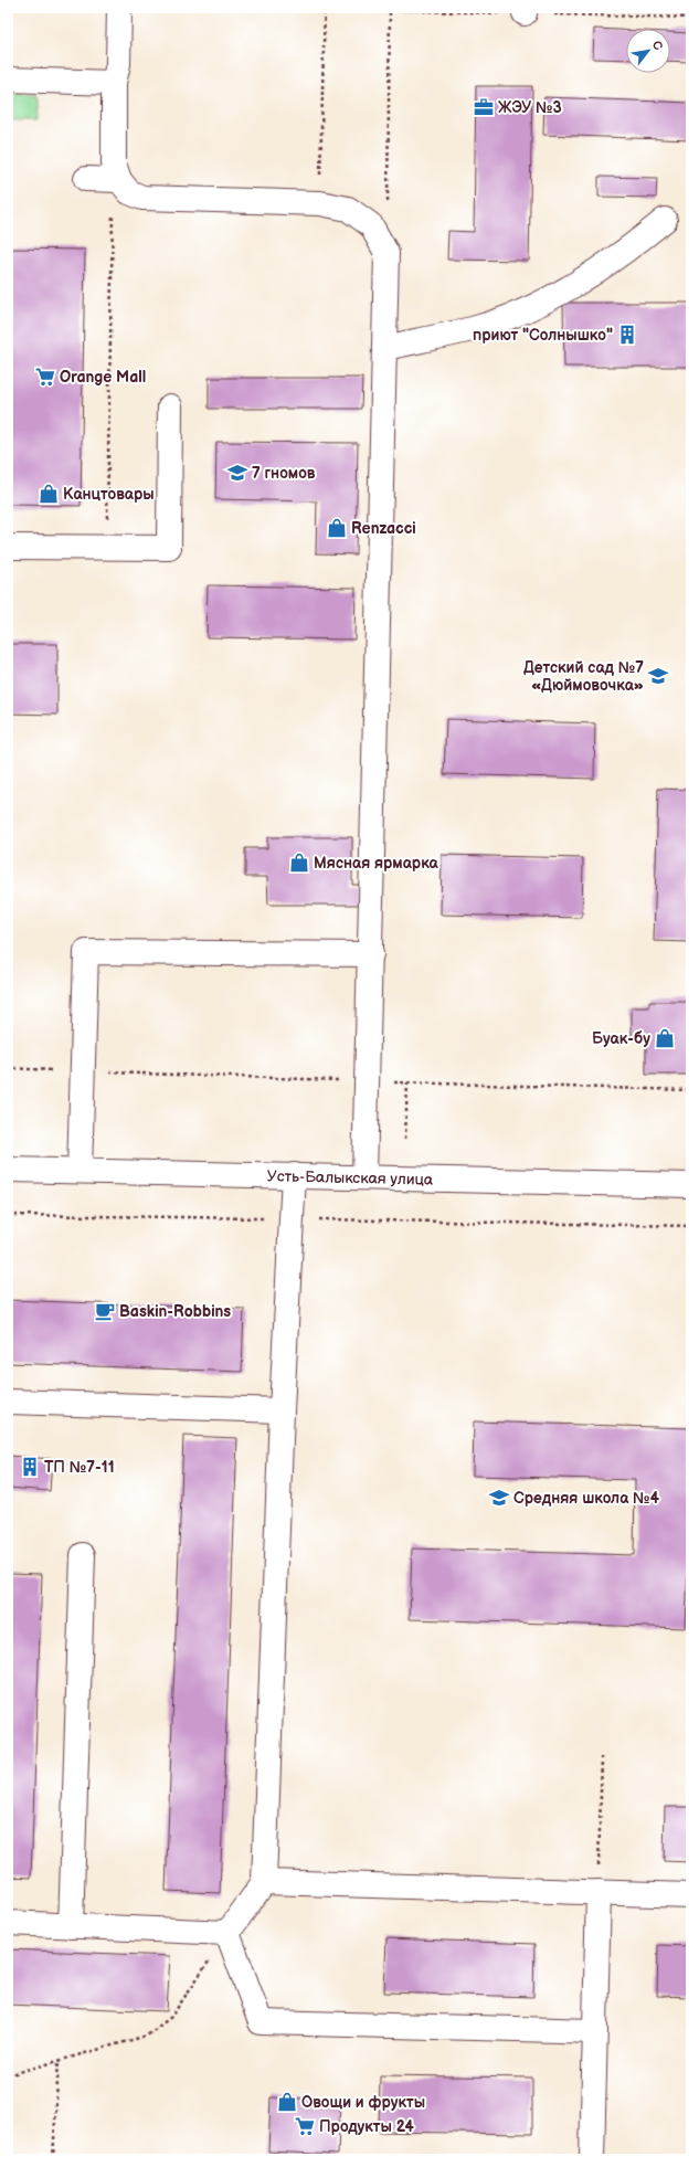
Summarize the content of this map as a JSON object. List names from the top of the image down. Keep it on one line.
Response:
{"streets":{"street":["Усть-Балыкская улица"]},"places":{"office":["ЖЭУ №3"],"building":["приют \"Солнышко\"","ТП №7-11"],"supermarket":["Orange Mall","Продукты 24"],"school or university":["7 гномов","Детский сад №7 «Дюймовочка»","Средняя школа №4"],"shop":["Канцтовары","Renzacci","Мясная ярмарка","Буак-бу","Овощи и фрукты"],"cafe":["Baskin-Robbins"]},"north":"top right"}
